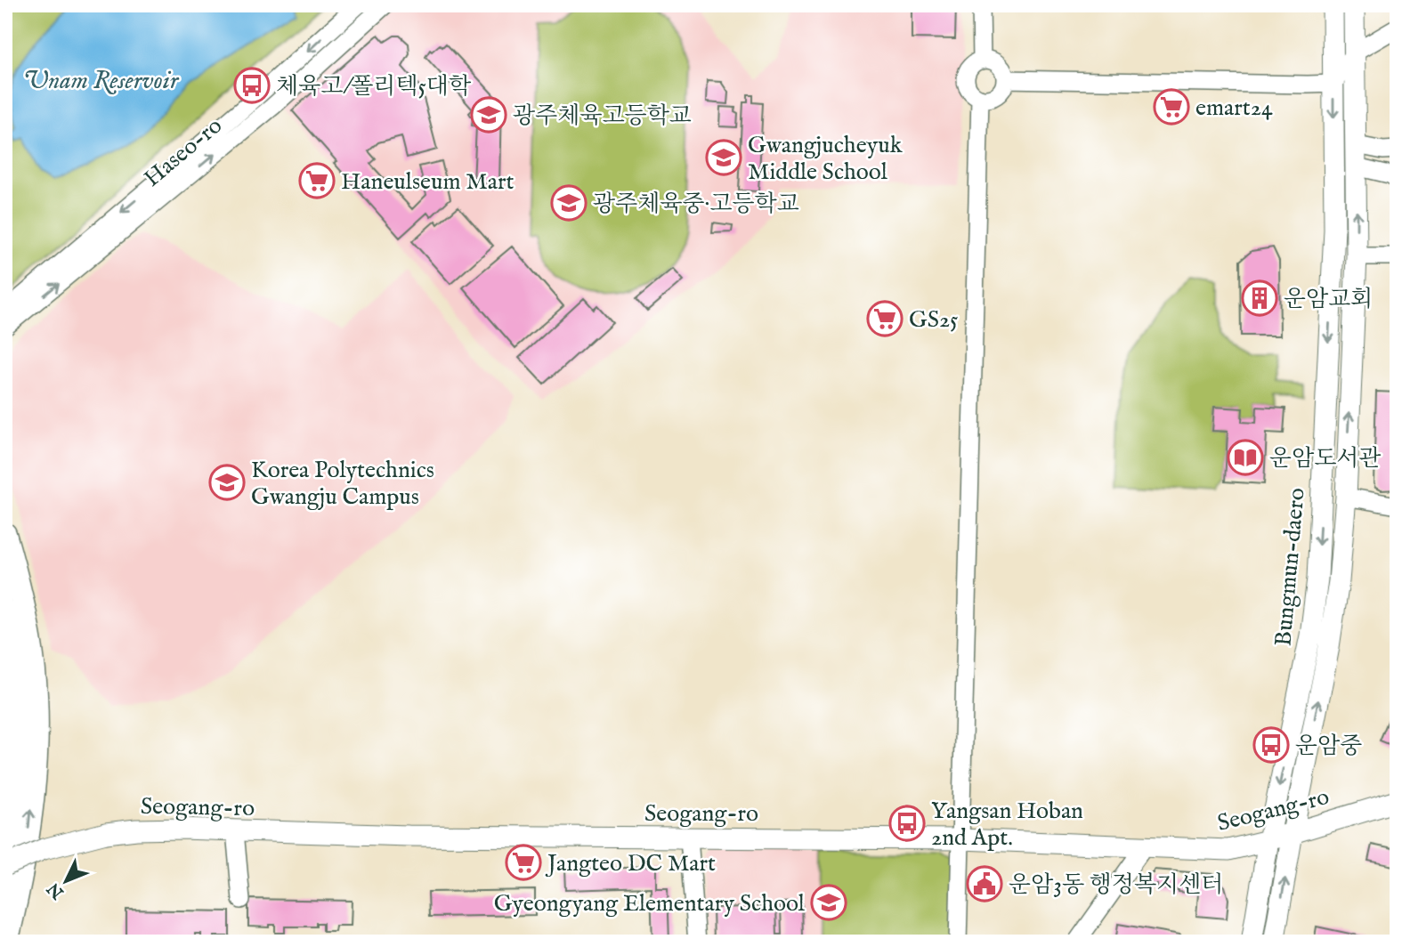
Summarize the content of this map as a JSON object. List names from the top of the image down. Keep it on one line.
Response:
{"streets":{"main road":["Bungmun-daero","Seogang-ro"],"street":["Haseo-ro"]},"crossings":[["Bungmun-daero","Seogang-ro"]],"water":["Unam Reservoir"],"places":{"bus stop":["체육고/폴리텍5대학","운암중","Yangsan Hoban 2nd Apt."],"supermarket":["emart24","Haneulseum Mart","GS25","Jangteo DC Mart"],"school or university":["광주체육고등학교","Gwangjucheyuk Middle School","광주체육중·고등학교","Korea Polytechnics Gwangju Campus","Gyeongyang Elementary School"],"building":["운암교회"],"library":["운암도서관"],"public building":["운암3동 행정복지센터"]},"north":"bottom left"}
